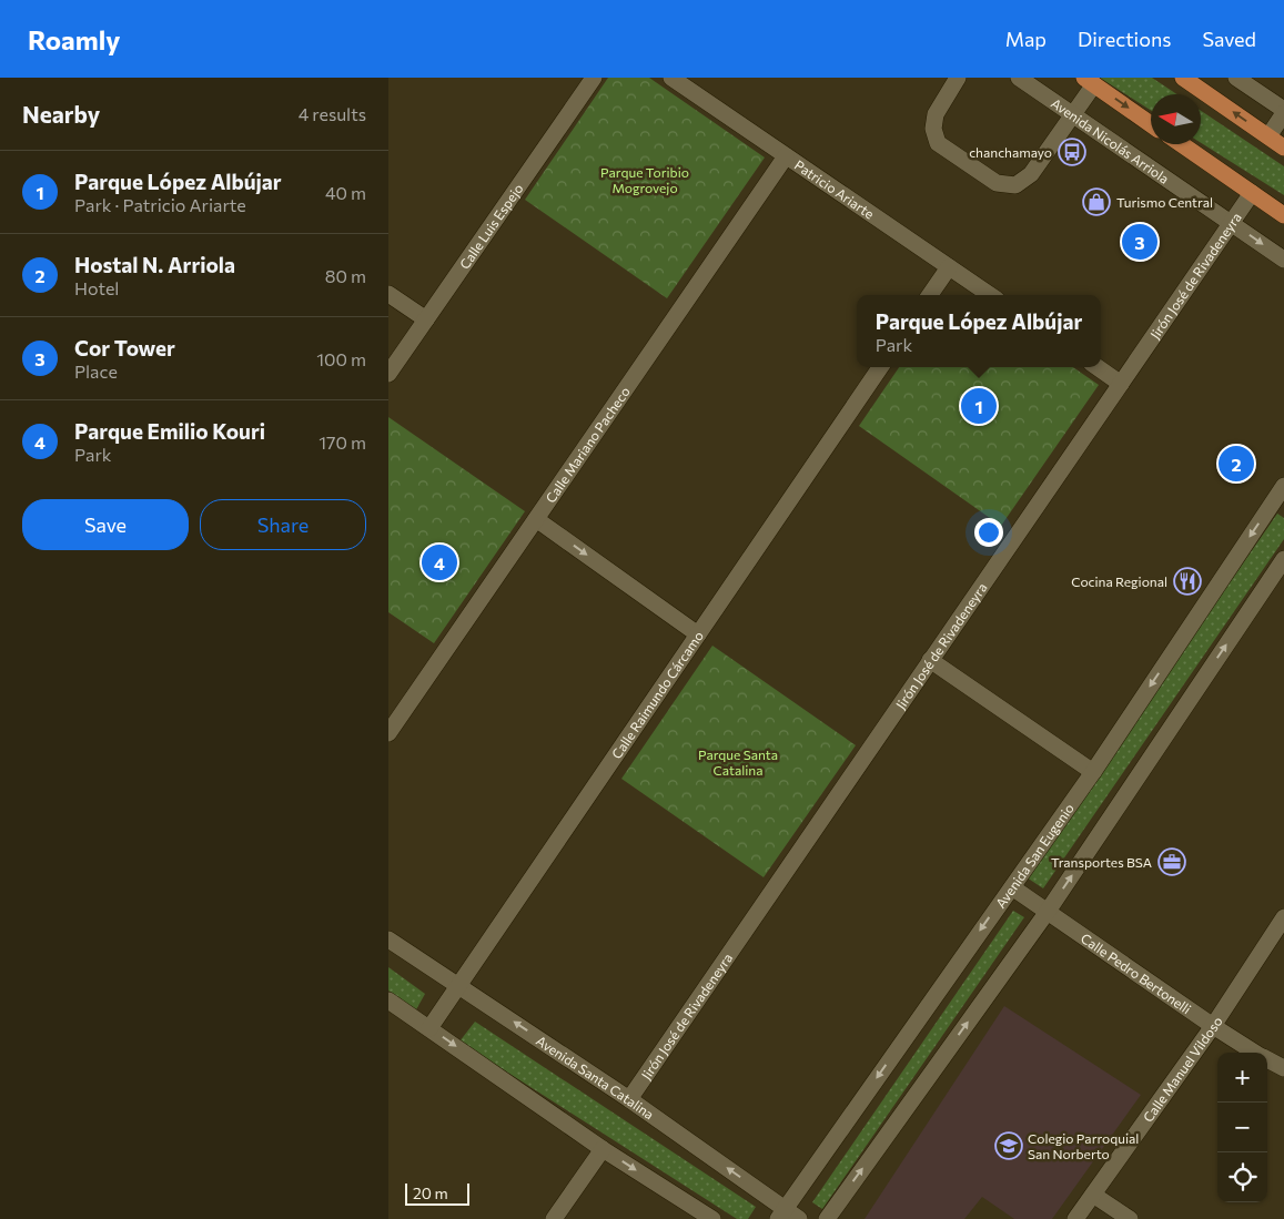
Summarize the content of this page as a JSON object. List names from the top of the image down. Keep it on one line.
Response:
{"streets":{"street":["Avenida Nicolás Arriola","Patricio Ariarte","Calle Luis Espejo","Jirón José de Rivadeneyra","Calle Mariano Pacheco","Calle Raimundo Cárcamo","Avenida San Eugenio","Calle Pedro Bertonelli","Calle Manuel Vildoso","Avenida Santa Catalina"]},"crossings":[["Avenida Nicolás Arriola","Jirón José de Rivadeneyra"],["Patricio Ariarte","Calle Mariano Pacheco"],["Jirón José de Rivadeneyra","Avenida Santa Catalina"],["Calle Raimundo Cárcamo","Avenida Santa Catalina"],["Avenida San Eugenio","Calle Pedro Bertonelli"],["Avenida San Eugenio","Avenida Santa Catalina"],["Calle Pedro Bertonelli","Calle Manuel Vildoso"]],"parks":["Parque Toribio Mogrovejo","Parque Santa Catalina"],"places":{"bus stop":["chanchamayo"],"shop":["Turismo Central"],"restaurant":["Cocina Regional"],"office":["Transportes BSA"],"school or university":["Colegio Parroquial San Norberto"]},"scale_bar":"20 m","north":"left","page":{"header":"Roamly","nav":["Map","Directions","Saved"],"heading":["Nearby","4 results"],"list":[{"mark":"1","name":"Parque López Albújar","note":"Park · Patricio Ariarte","value":"40 m"},{"mark":"2","name":"Hostal N. Arriola","note":"Hotel","value":"80 m"},{"mark":"3","name":"Cor Tower","note":"Place","value":"100 m"},{"mark":"4","name":"Parque Emilio Kouri","note":"Park","value":"170 m"}],"pins":["3","1","2","4"],"popup":["Parque López Albújar","Park"],"buttons":["Save","Share"],"map_buttons":["+","−"],"scale":"20 m"}}
